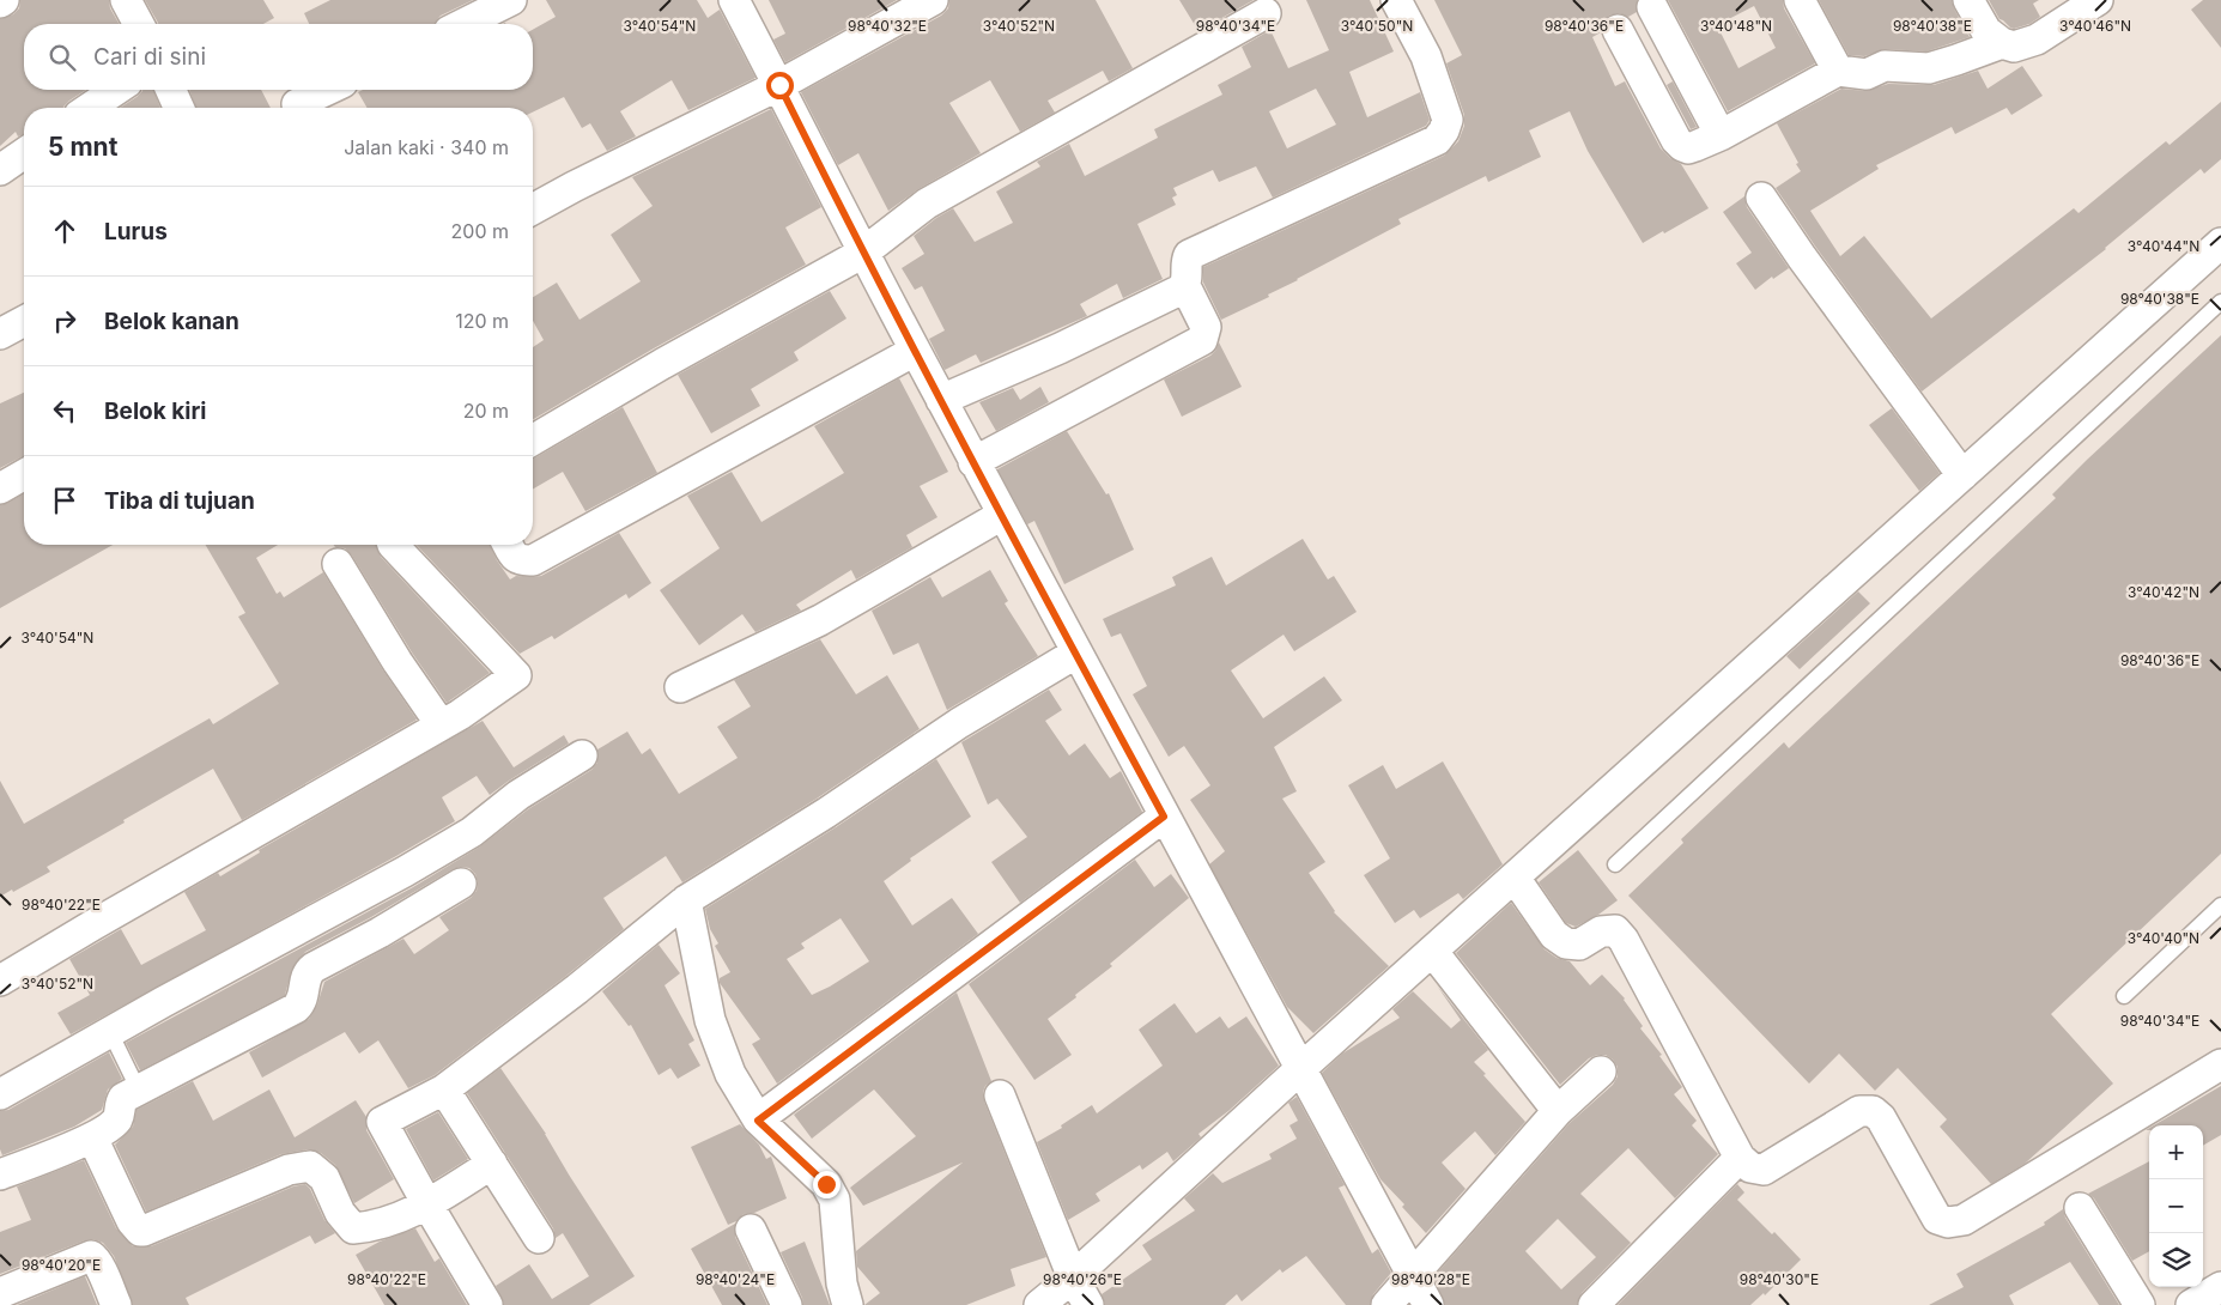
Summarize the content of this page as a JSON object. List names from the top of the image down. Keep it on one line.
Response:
{"page":{"search":"Cari di sini","heading":["5 mnt","Jalan kaki · 340 m"],"list":[["Lurus","200 m"],["Belok kanan","120 m"],["Belok kiri","20 m"],"Tiba di tujuan"],"map_buttons":["+","−"]},"coordinates":["3°40'54\"N","3°40'52\"N","3°40'50\"N","3°40'48\"N","3°40'46\"N","98°40'36\"E","98°40'32\"E","98°40'34\"E","98°40'38\"E","3°40'44\"N","3°40'42\"N","98°40'22\"E","3°40'40\"N","98°40'20\"E","98°40'24\"E","98°40'26\"E","98°40'28\"E","98°40'30\"E"]}
